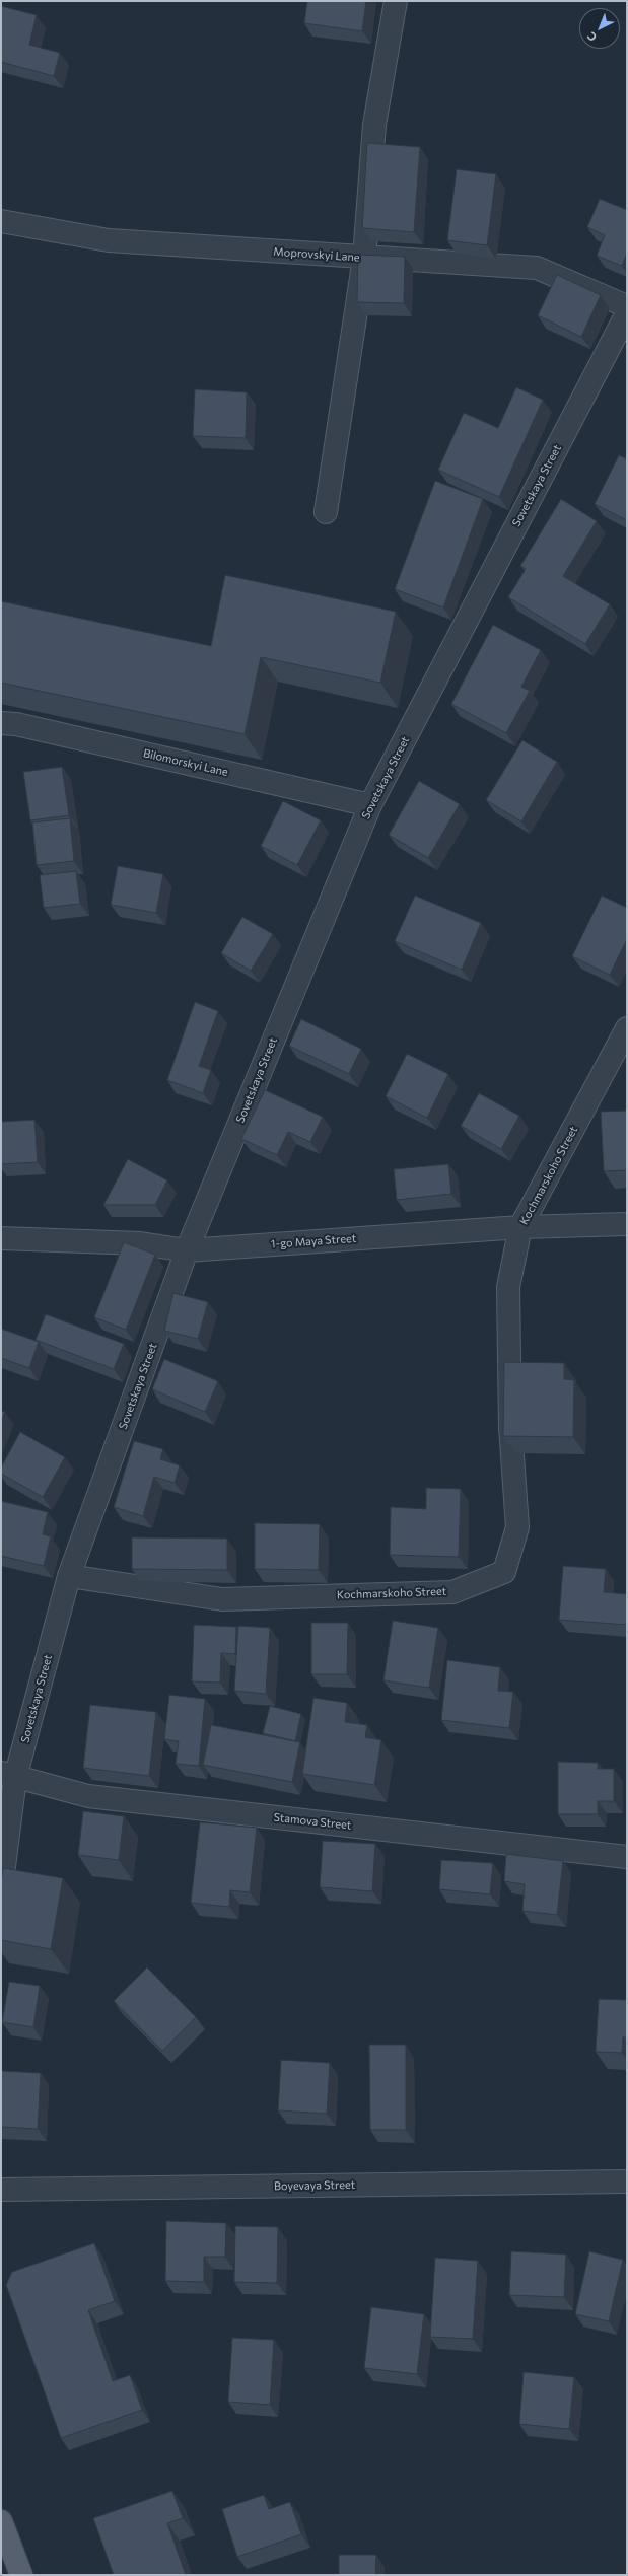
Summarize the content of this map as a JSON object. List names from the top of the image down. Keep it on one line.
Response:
{"streets":{"street":["Moprovskyi Lane","Sovetskaya Street","Bilomorskyi Lane","Kochmarskoho Street","1-go Maya Street","Stamova Street","Boyevaya Street"]},"crossings":[["Sovetskaya Street","Bilomorskyi Lane"],["Sovetskaya Street","Kochmarskoho Street"],["Sovetskaya Street","1-go Maya Street"],["Sovetskaya Street","Stamova Street"],["Kochmarskoho Street","1-go Maya Street"]],"north":"bottom left"}
